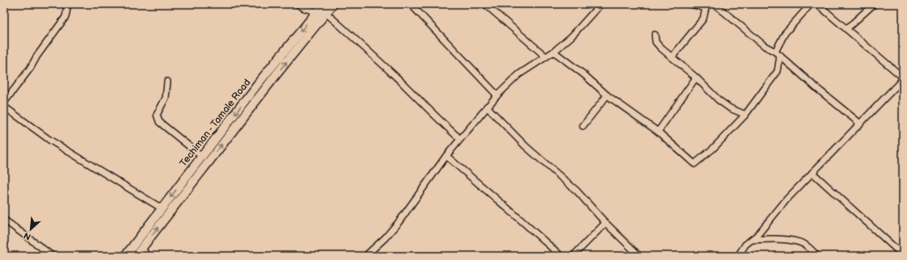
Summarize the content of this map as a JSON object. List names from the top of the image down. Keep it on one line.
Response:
{"streets":{"highway":["Techiman - Tamale Road"]},"north":"bottom left"}
